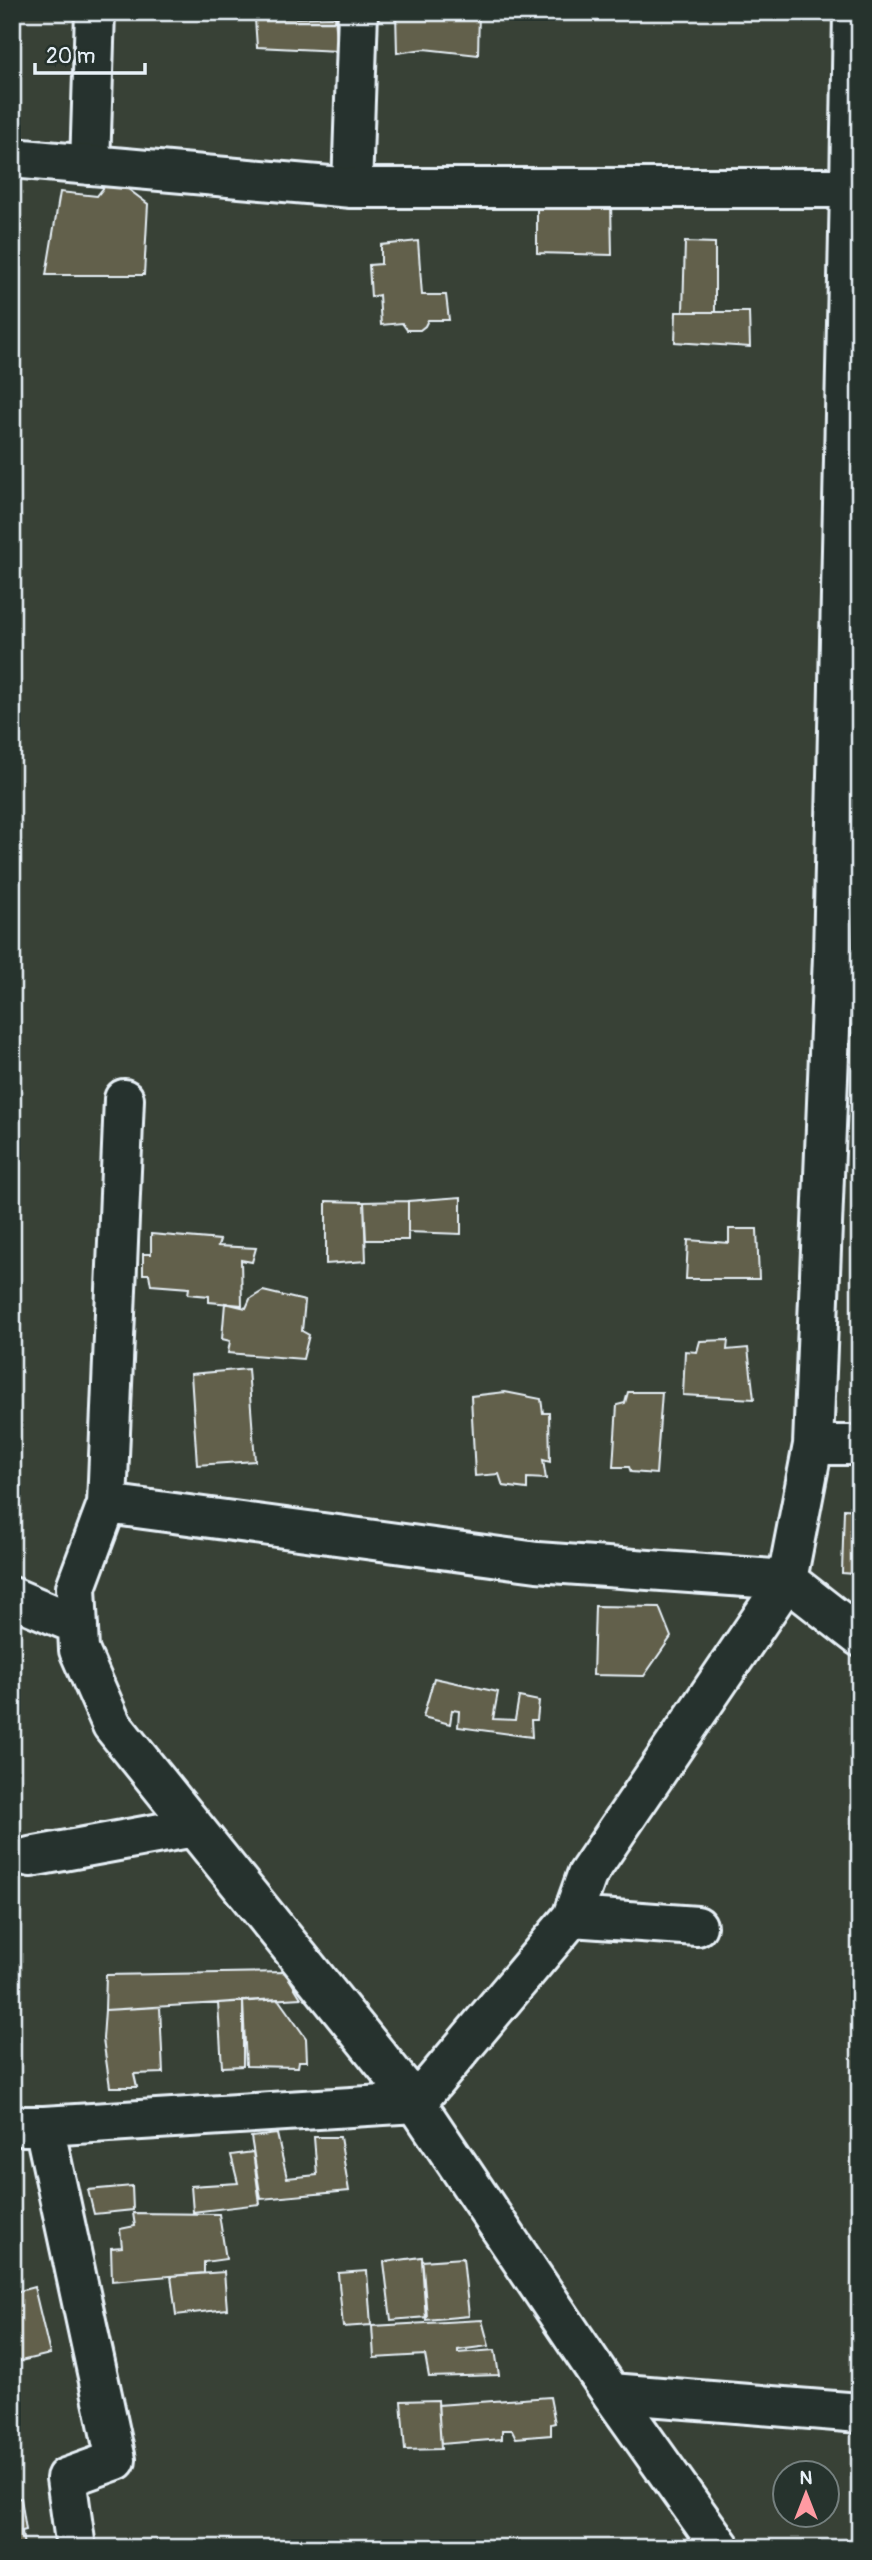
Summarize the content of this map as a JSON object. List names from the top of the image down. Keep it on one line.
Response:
{"scale_bar":"20 m","north":"top"}
